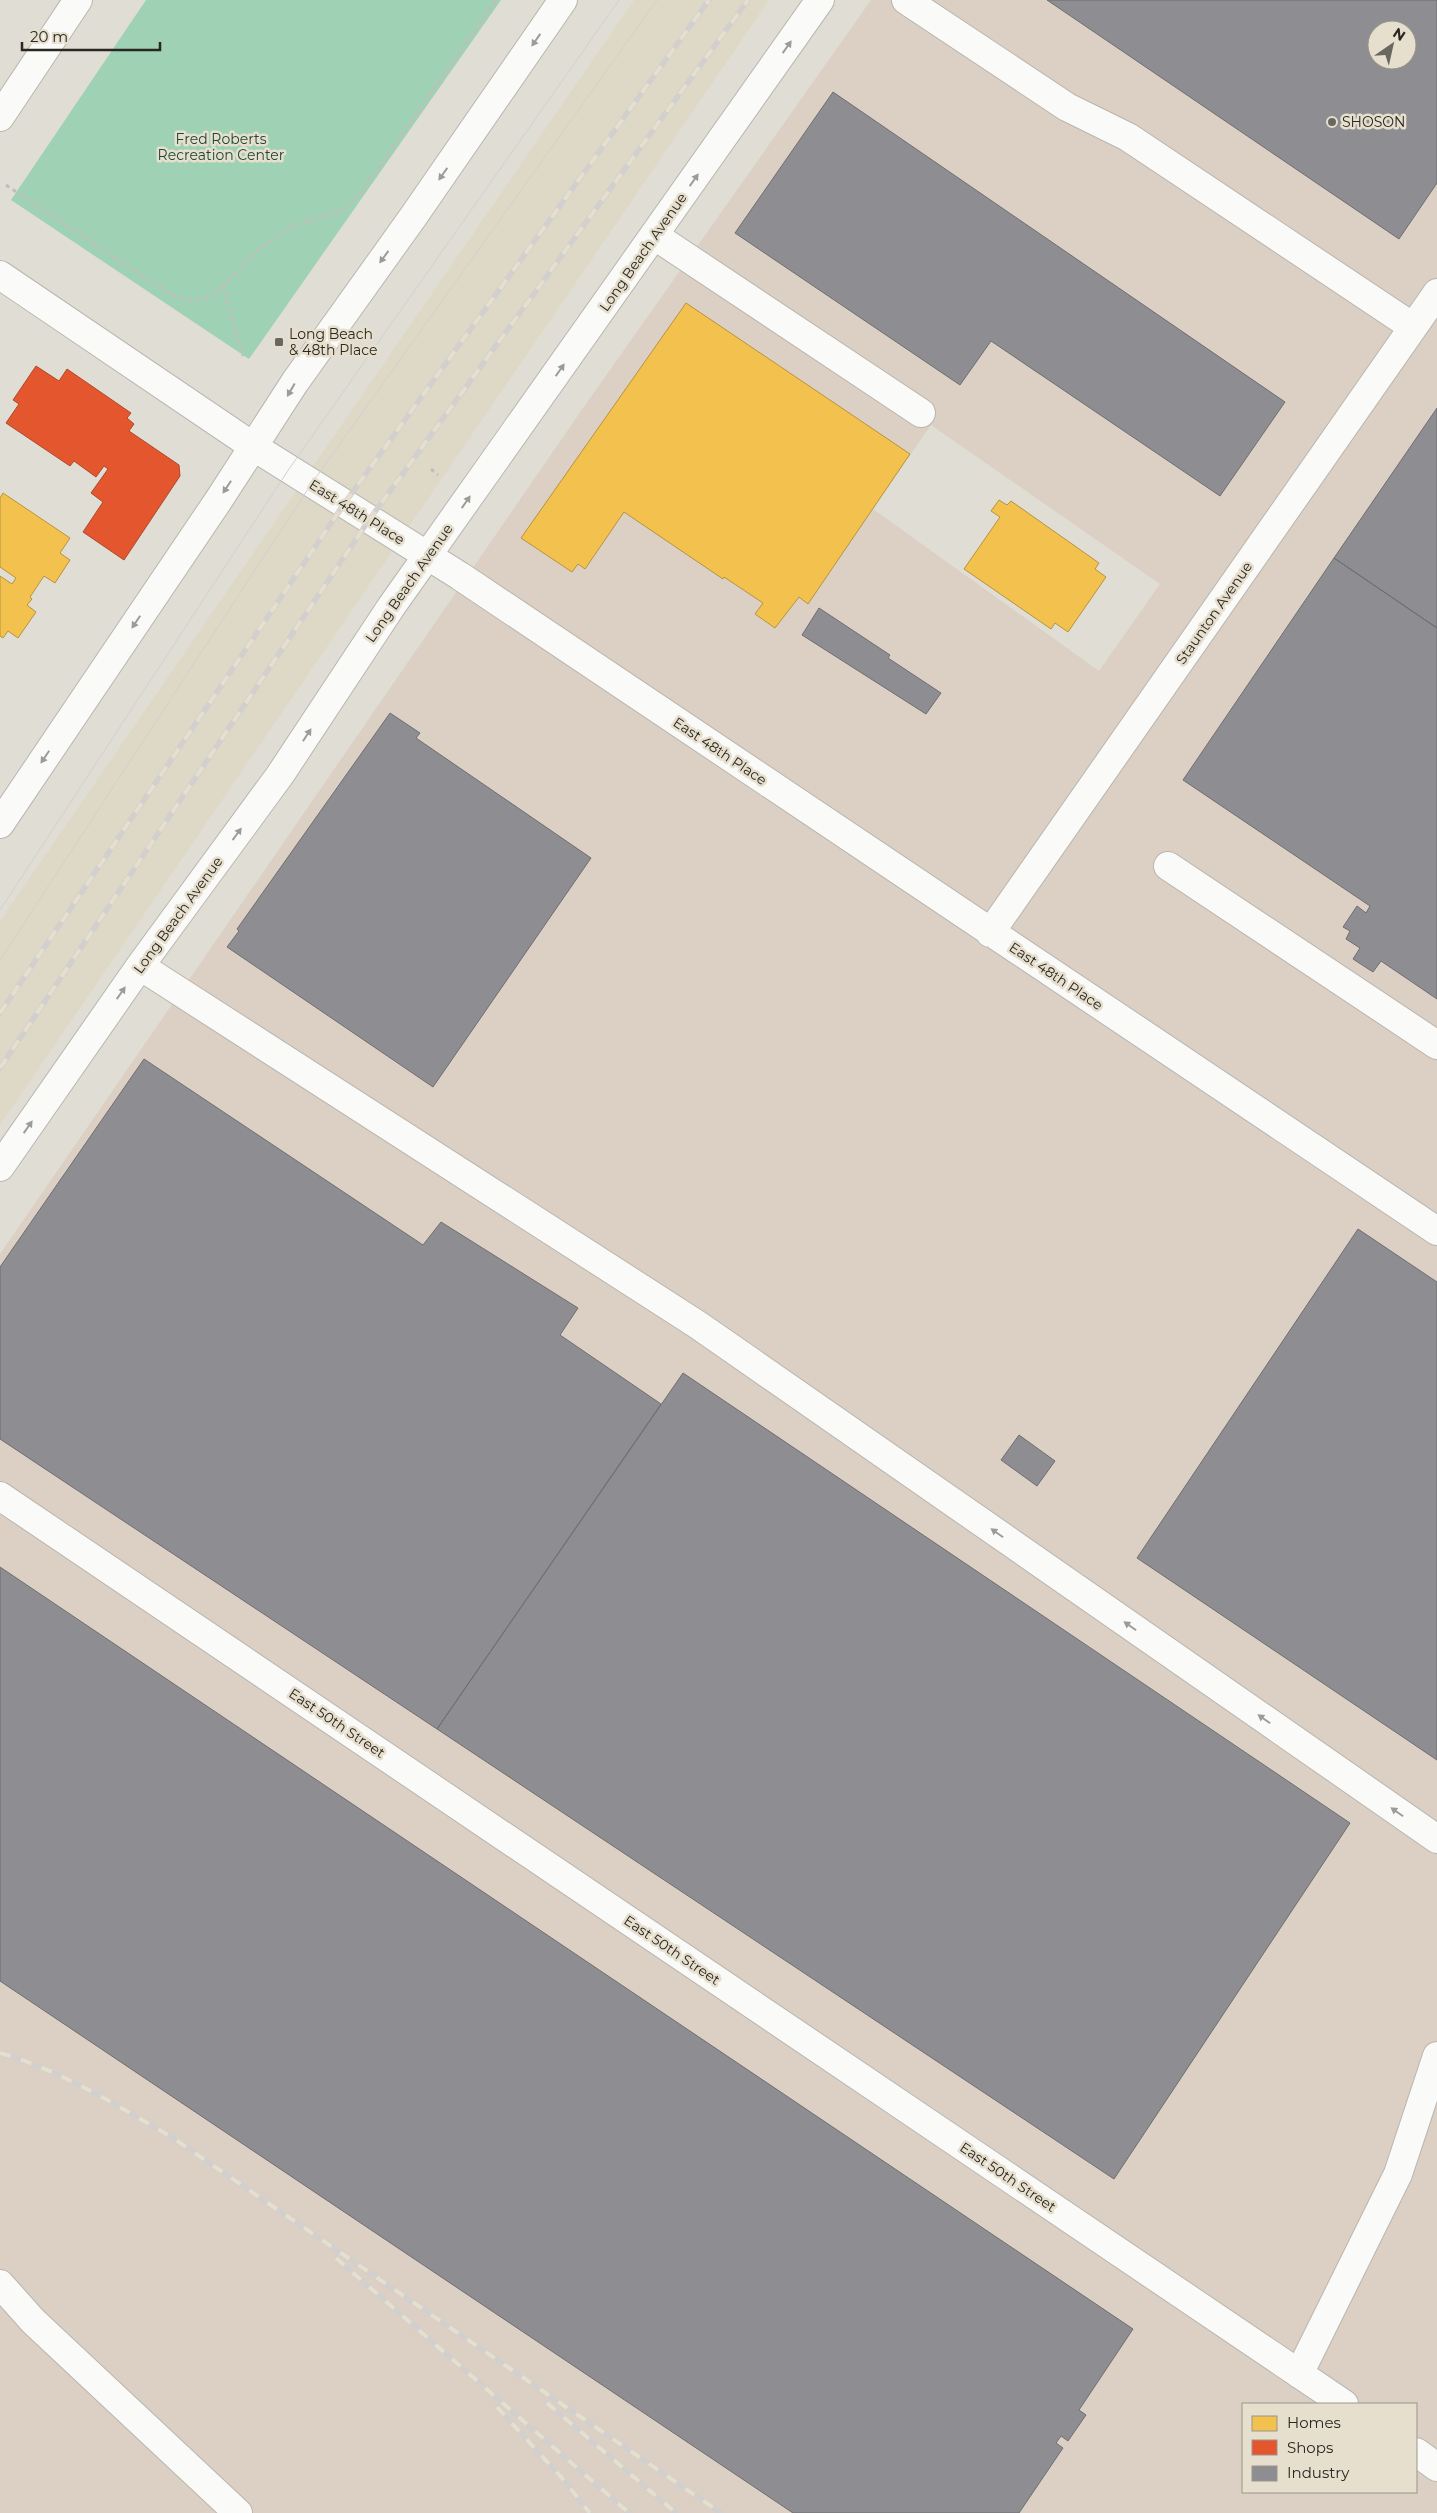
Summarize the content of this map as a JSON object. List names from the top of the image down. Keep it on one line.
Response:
{"streets":{"street":["Long Beach Avenue","East 48th Place","Staunton Avenue","East 50th Street"]},"crossings":[["Long Beach Avenue","East 48th Place"],["East 48th Place","Staunton Avenue"]],"parks":["Fred Roberts Recreation Center"],"places":{"other":["SHOSON"],"transit":["Long Beach & 48th Place"]},"legend":["Homes","Shops","Industry"],"scale_bar":"20 m","north":"top right"}
